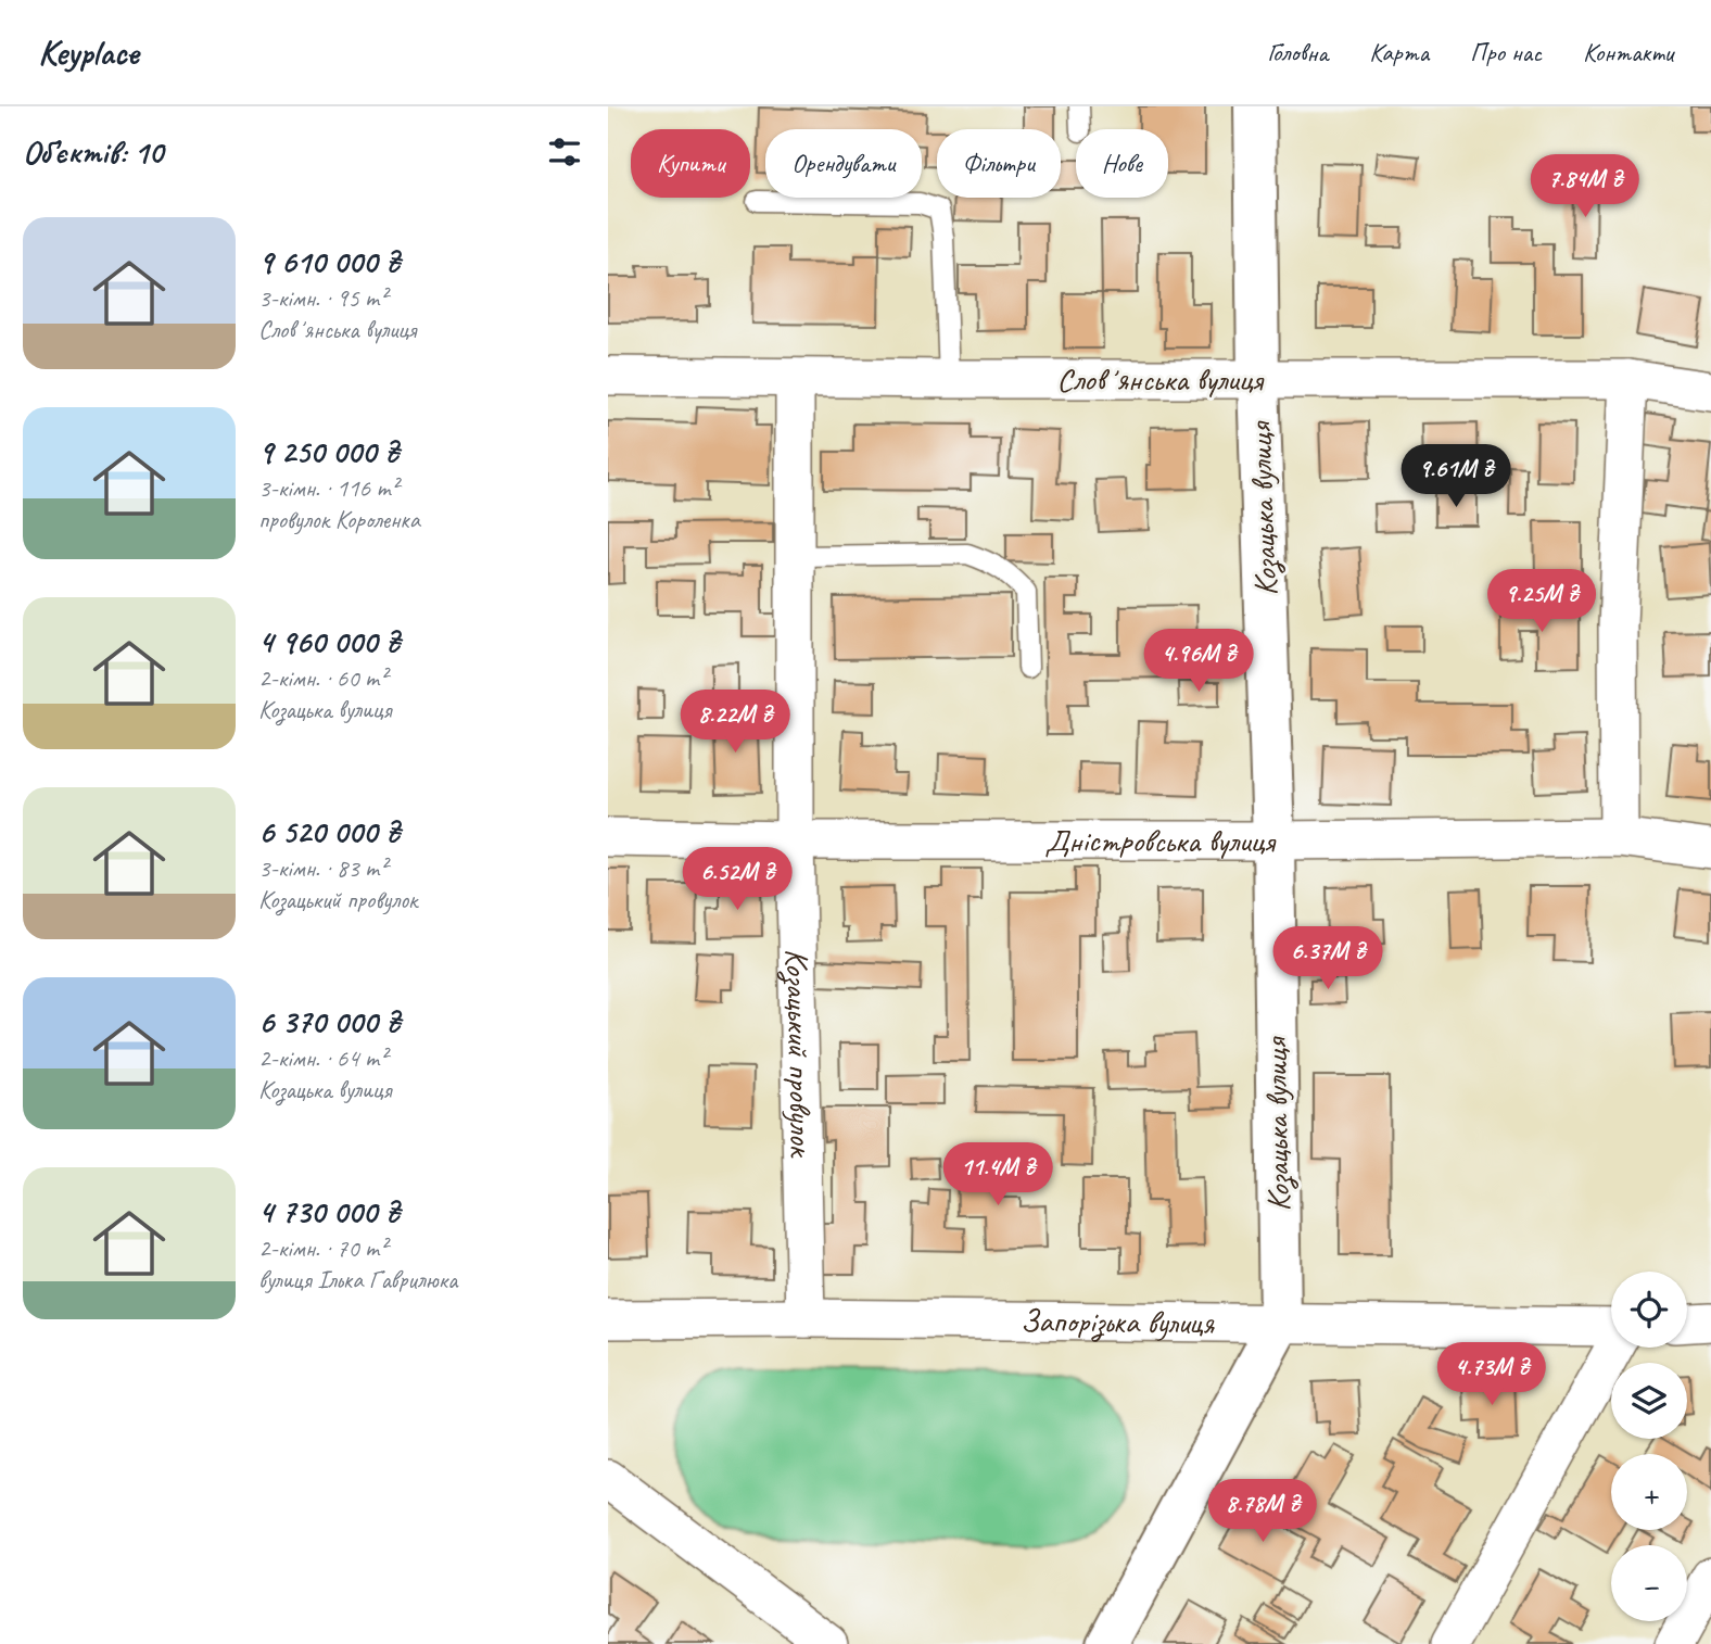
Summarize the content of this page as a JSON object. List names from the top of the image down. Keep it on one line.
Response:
{"streets":{"street":["Словʼянська вулиця","Козацька вулиця","Дністровська вулиця","Козацький провулок","Запорізька вулиця"]},"crossings":[["Словʼянська вулиця","Козацька вулиця"],["Словʼянська вулиця","Козацький провулок"],["Козацька вулиця","Дністровська вулиця"],["Козацька вулиця","Запорізька вулиця"],["Дністровська вулиця","Козацький провулок"],["Козацький провулок","Запорізька вулиця"]],"page":{"header":"Keyplace","nav":["Головна","Карта","Про нас","Контакти"],"heading":"Об’єктів: 10","chip":["Купити","Орендувати","Фільтри","Нове"],"price":["7.84M ₴","9.61M ₴","9.25M ₴","4.96M ₴","8.22M ₴","6.52M ₴","6.37M ₴","11.4M ₴","4.73M ₴","8.78M ₴"],"list":[{"name":"9 610 000 ₴","note":"3-кімн. · 95 m² · Словʼянська вулиця"},{"name":"9 250 000 ₴","note":"3-кімн. · 116 m² · провулок Короленка"},{"name":"4 960 000 ₴","note":"2-кімн. · 60 m² · Козацька вулиця"},{"name":"6 520 000 ₴","note":"3-кімн. · 83 m² · Козацький провулок"},{"name":"6 370 000 ₴","note":"2-кімн. · 64 m² · Козацька вулиця"},{"name":"4 730 000 ₴","note":"2-кімн. · 70 m² · вулиця Ілька Гаврилюка"}],"map_buttons":["+","−"]}}
